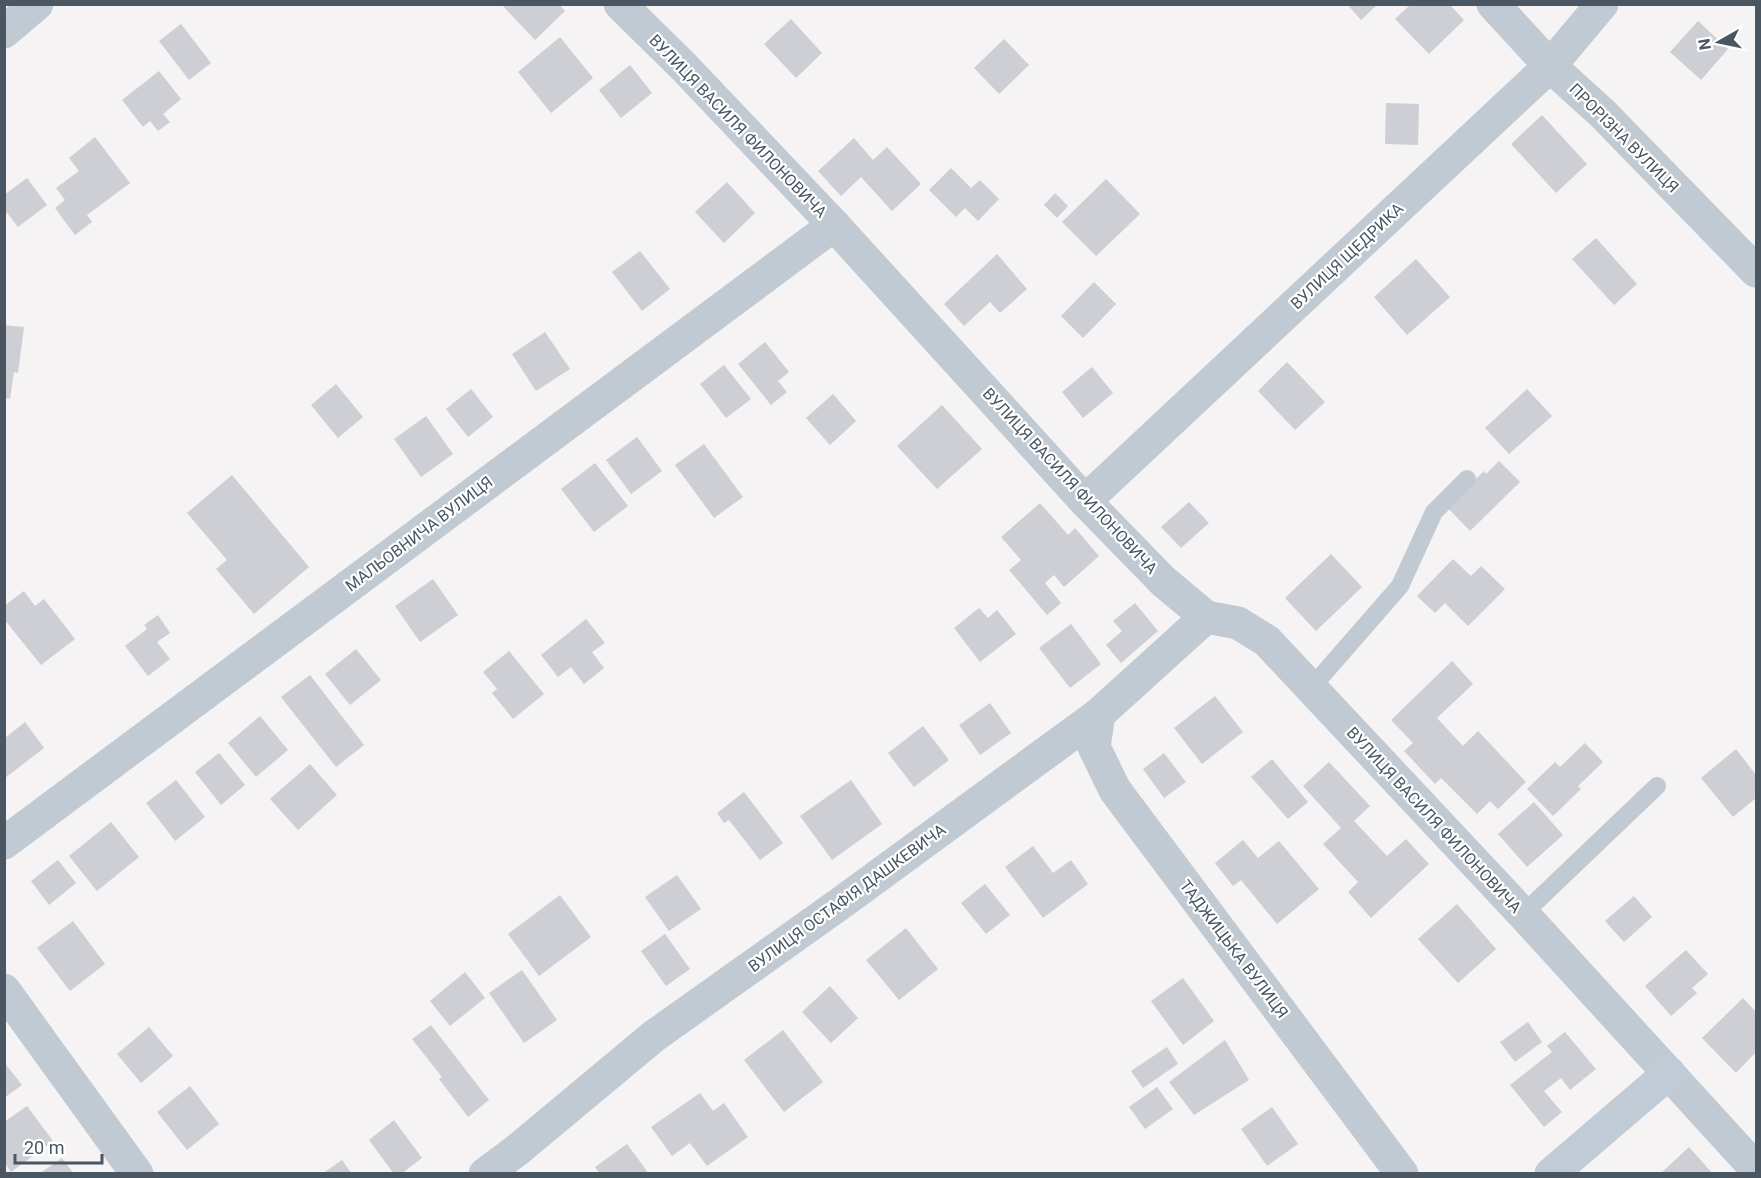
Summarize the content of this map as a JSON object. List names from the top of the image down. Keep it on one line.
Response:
{"streets":{"street":["ВУЛИЦЯ ВАСИЛЯ ФИЛОНОВИЧА","ПРОРІЗНА ВУЛИЦЯ","ВУЛИЦЯ ЩЕДРИКА","МАЛЬОВНИЧА ВУЛИЦЯ","ВУЛИЦЯ ОСТАФІЯ ДАШКЕВИЧА","ТАДЖИЦЬКА ВУЛИЦЯ"]},"crossings":[["ВУЛИЦЯ ВАСИЛЯ ФИЛОНОВИЧА","ВУЛИЦЯ ЩЕДРИКА"],["ВУЛИЦЯ ВАСИЛЯ ФИЛОНОВИЧА","МАЛЬОВНИЧА ВУЛИЦЯ"],["ВУЛИЦЯ ВАСИЛЯ ФИЛОНОВИЧА","ВУЛИЦЯ ОСТАФІЯ ДАШКЕВИЧА"],["ПРОРІЗНА ВУЛИЦЯ","ВУЛИЦЯ ЩЕДРИКА"],["ВУЛИЦЯ ОСТАФІЯ ДАШКЕВИЧА","ТАДЖИЦЬКА ВУЛИЦЯ"]],"scale_bar":"20 m","north":"left"}
